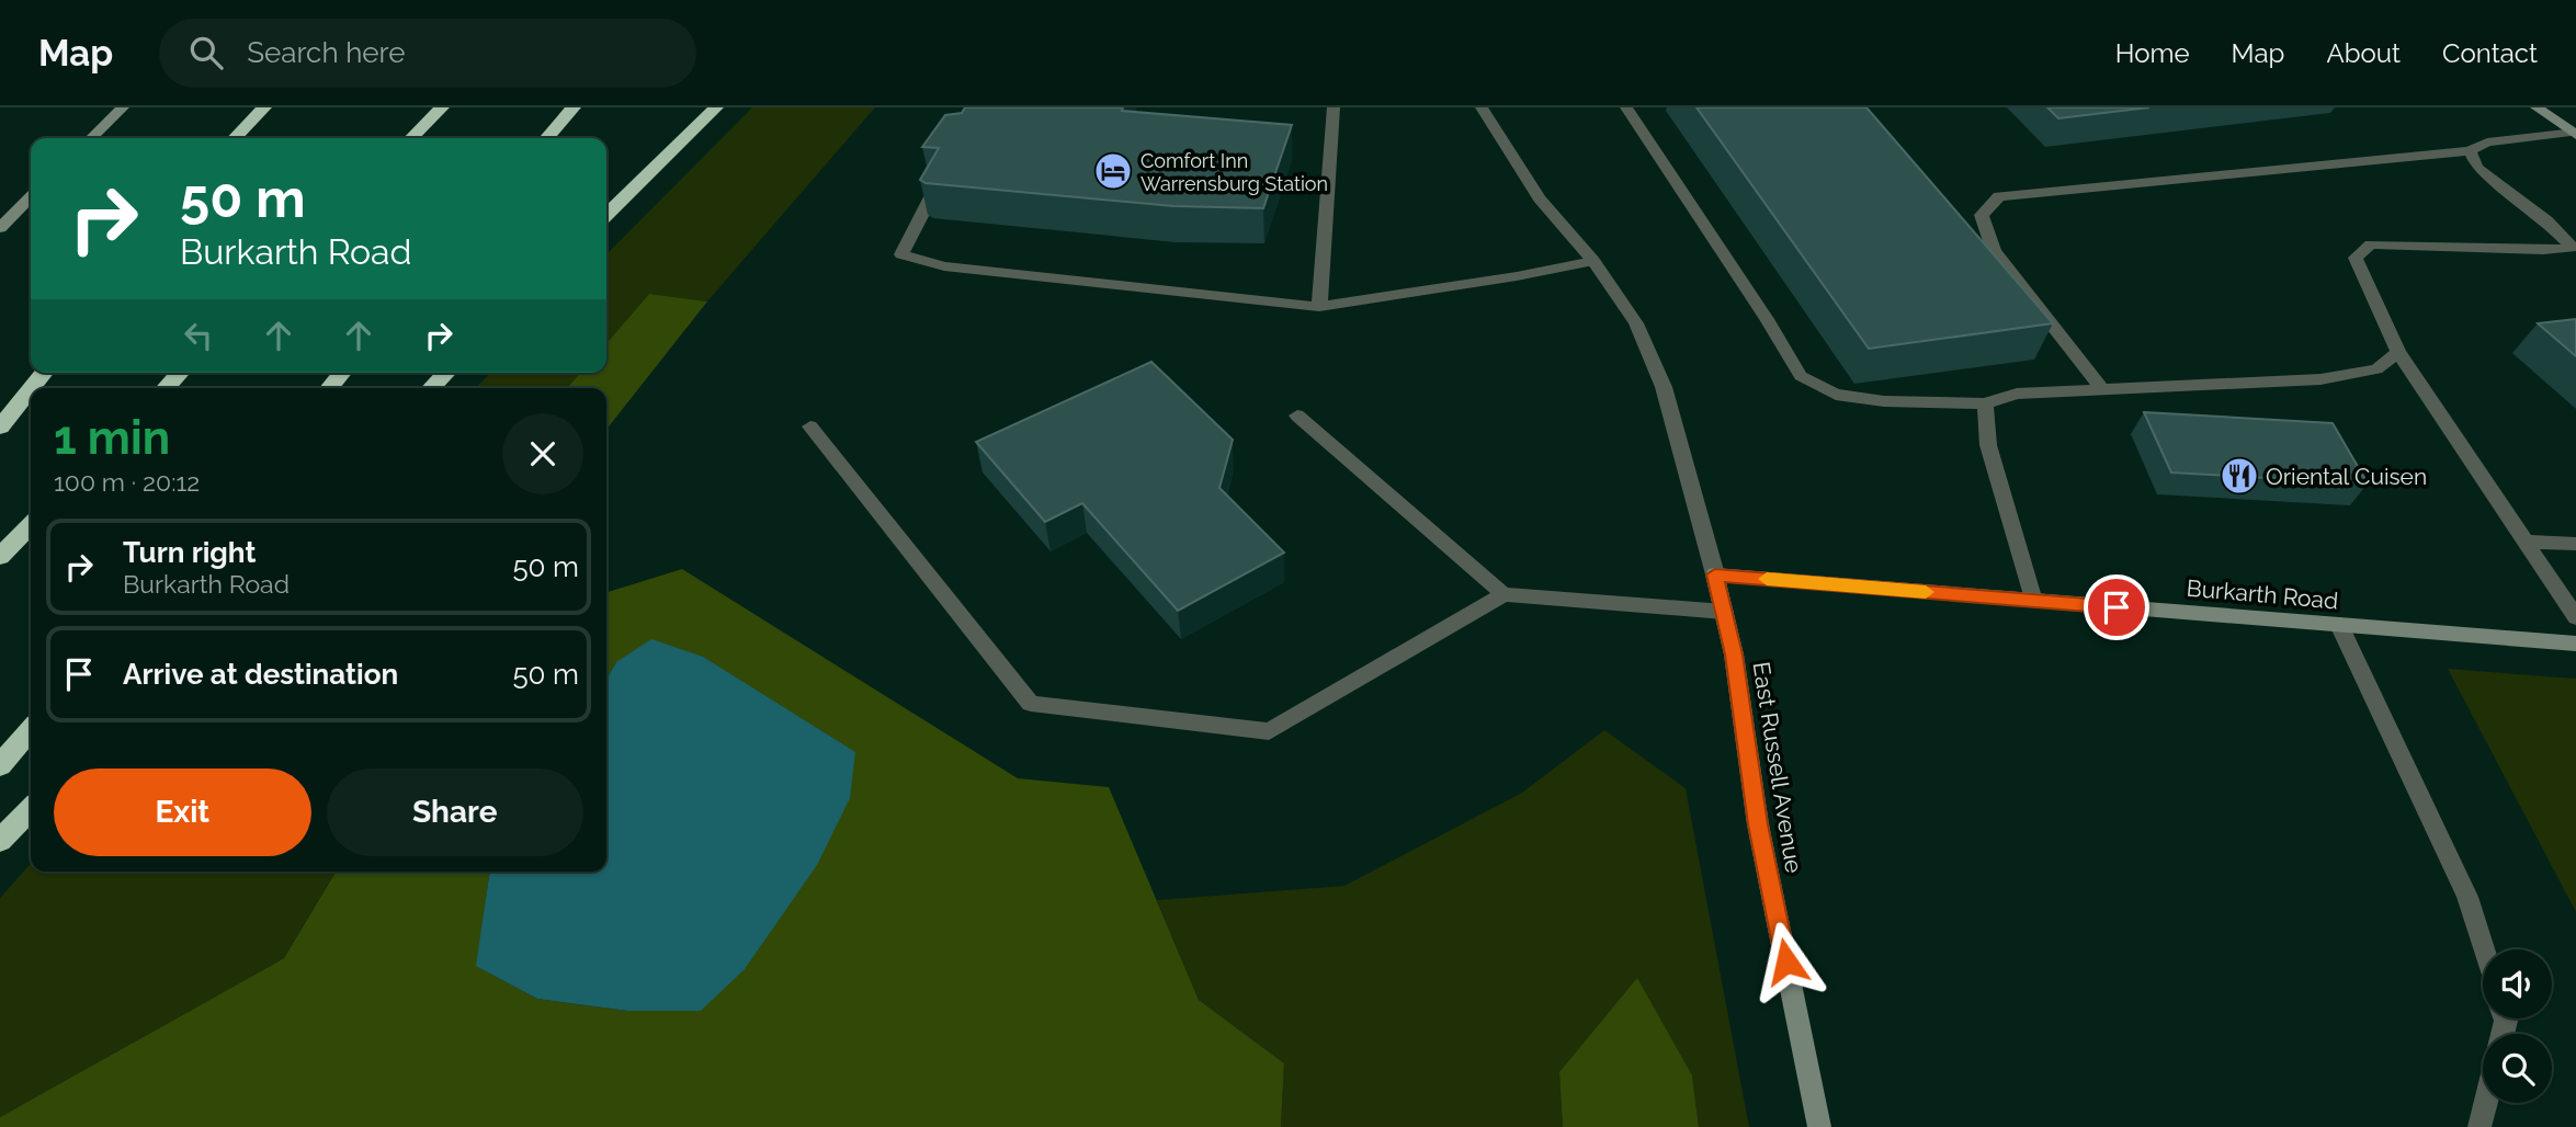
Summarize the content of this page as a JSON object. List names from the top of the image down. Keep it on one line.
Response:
{"streets":{"street":["Burkarth Road","East Russell Avenue"]},"crossings":[["Burkarth Road","East Russell Avenue"]],"places":{"hotel":["Comfort Inn Warrensburg Station"],"restaurant":["Oriental Cuisen"]},"page":{"header":"Map","search":"Search here","nav":["Home","Map","About","Contact"],"turn":["50 m","Burkarth Road"],"heading":["1 min","100 m · 20:12"],"list":[{"name":"Turn right","note":"Burkarth Road","value":"50 m"},{"name":"Arrive at destination","value":"50 m"}],"buttons":["Exit","Share"]}}
